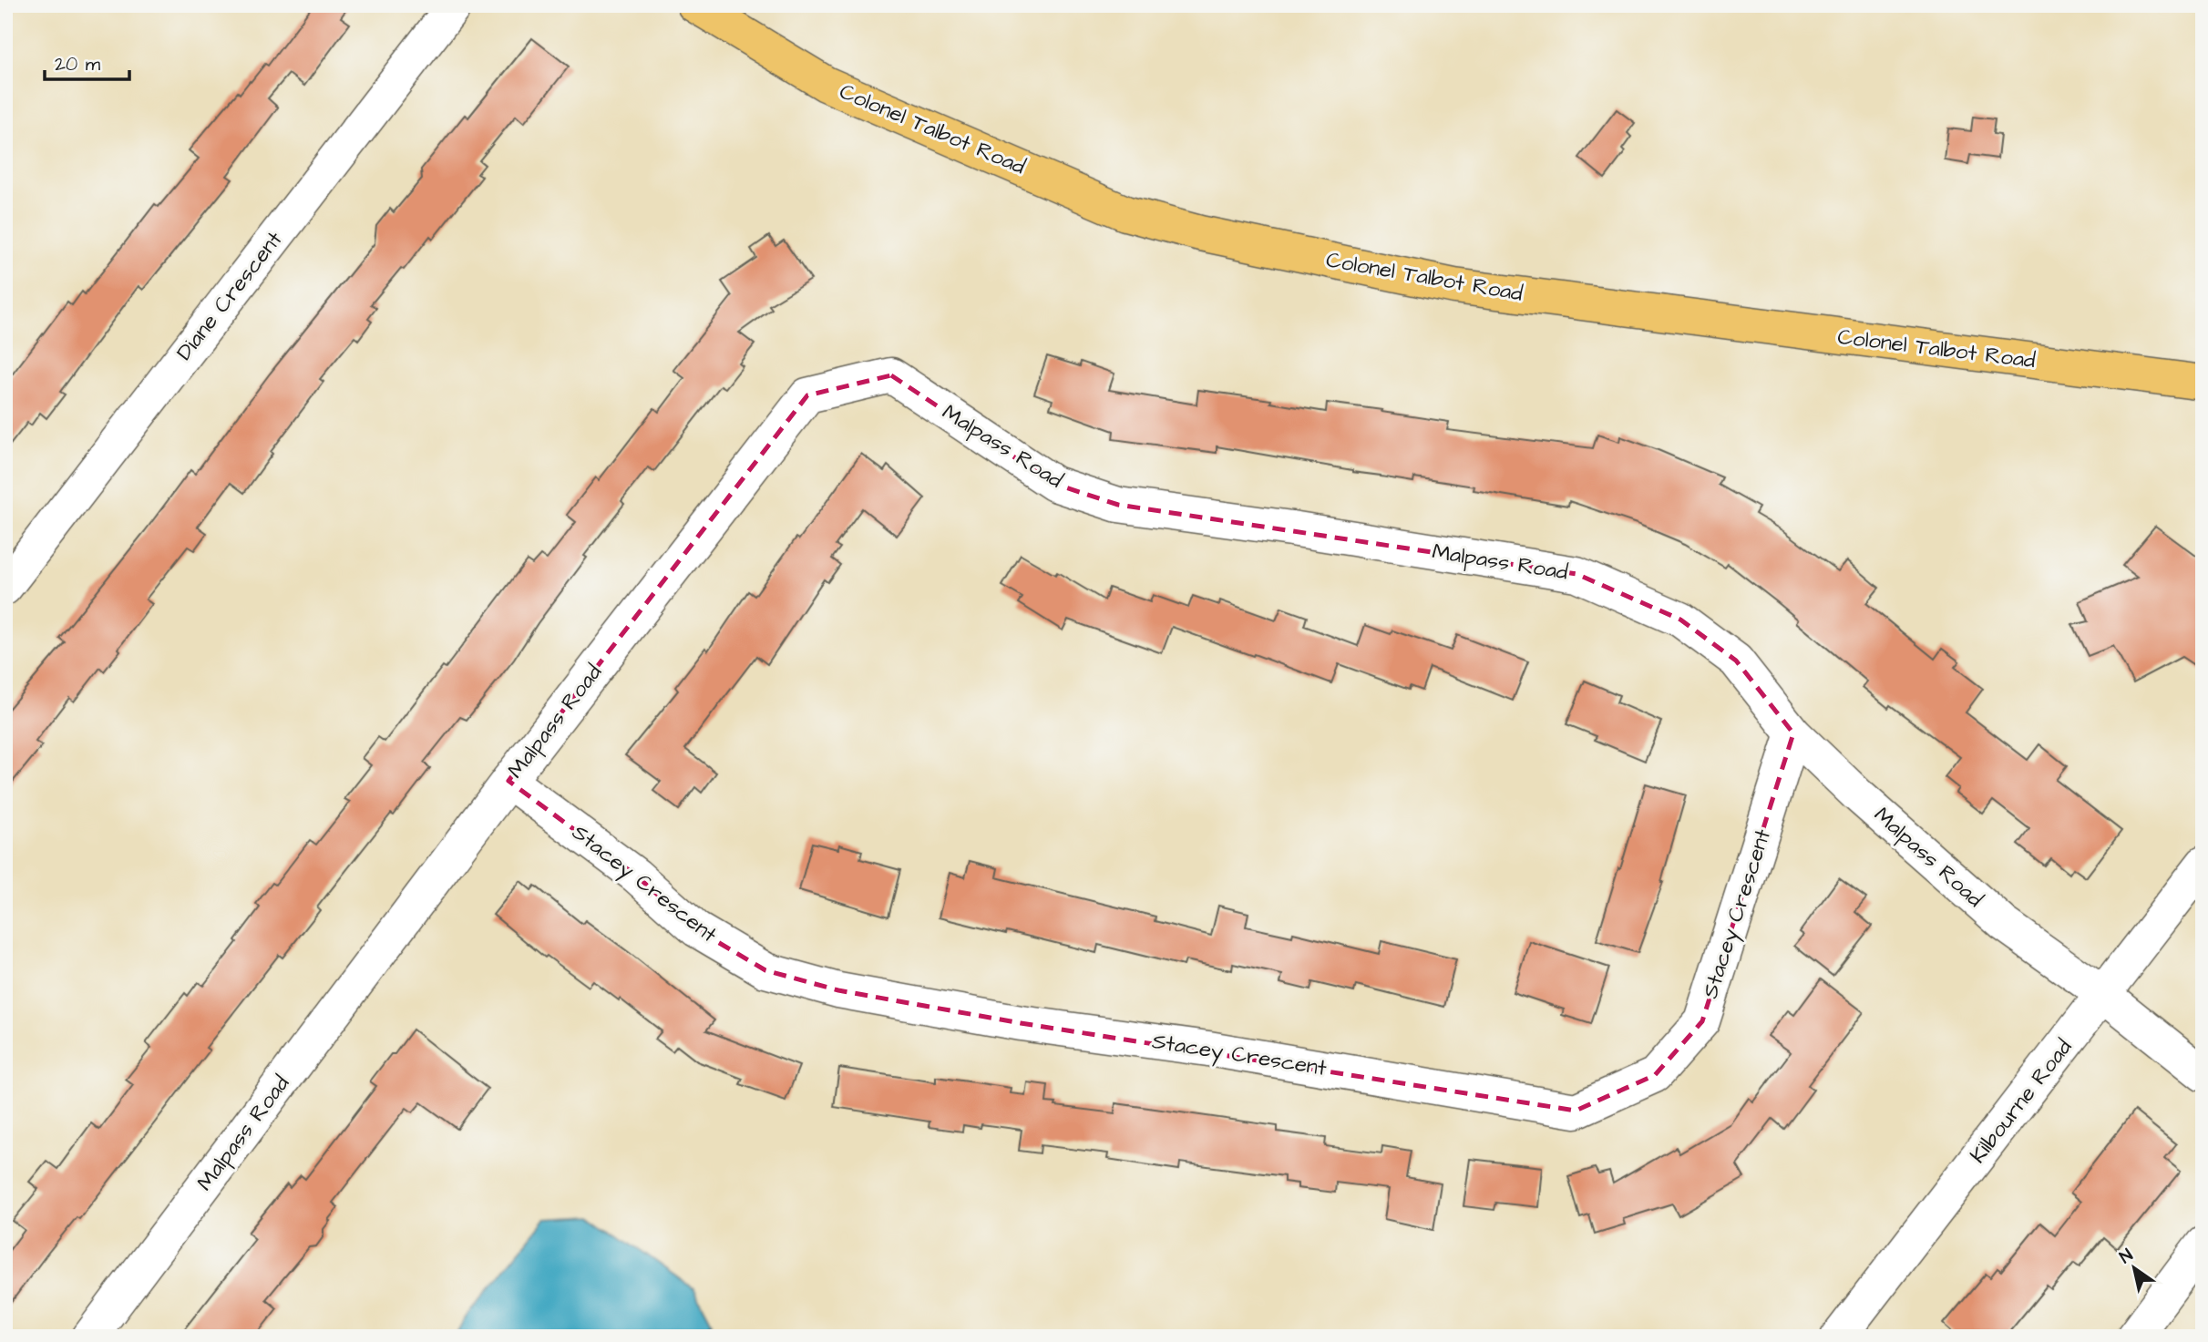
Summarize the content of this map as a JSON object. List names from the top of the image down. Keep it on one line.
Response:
{"streets":{"main road":["Colonel Talbot Road"],"street":["Diane Crescent","Malpass Road","Stacey Crescent","Kilbourne Road"]},"crossings":[["Malpass Road","Stacey Crescent"],["Malpass Road","Kilbourne Road"]],"scale_bar":"20 m","north":"top left"}
